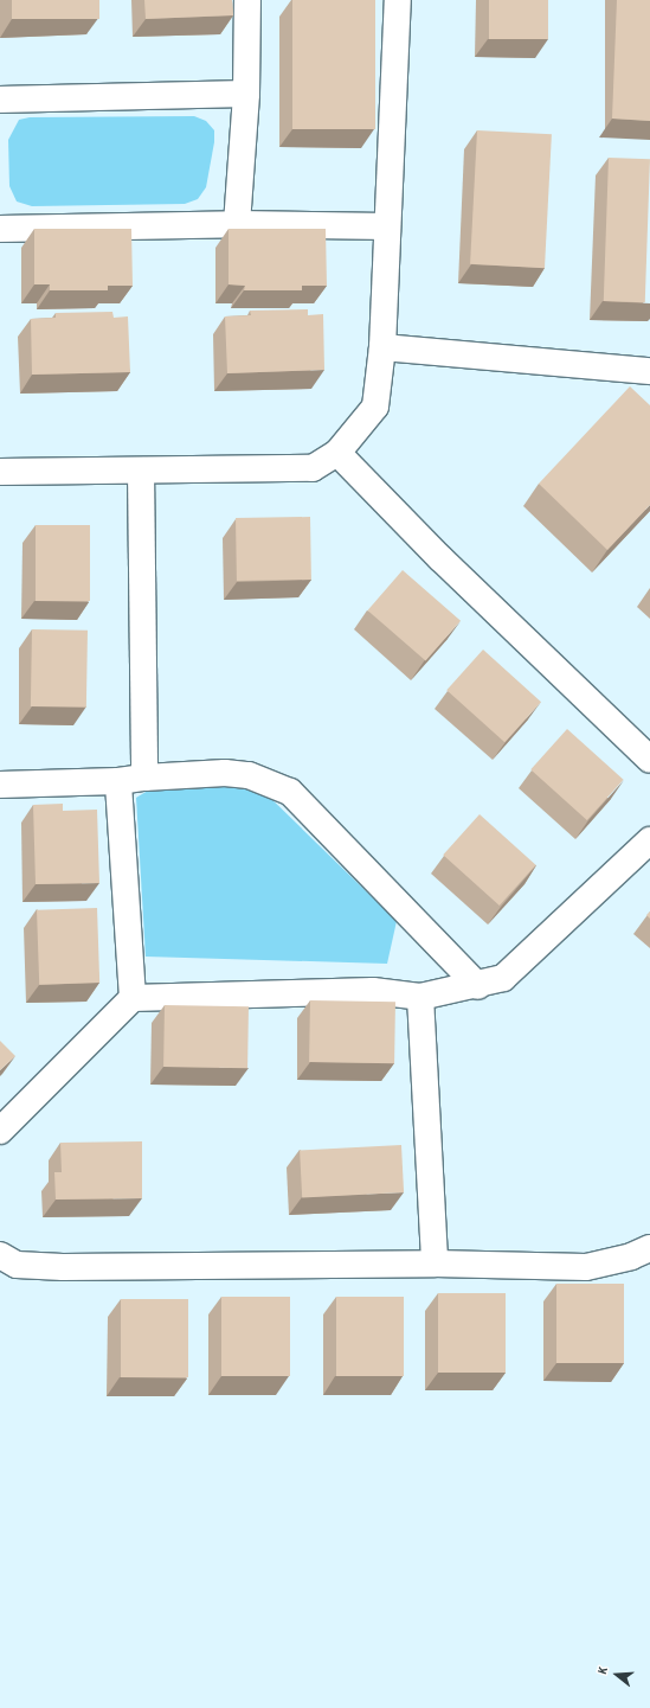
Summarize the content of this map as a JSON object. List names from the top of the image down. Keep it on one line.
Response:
{"north":"left"}
